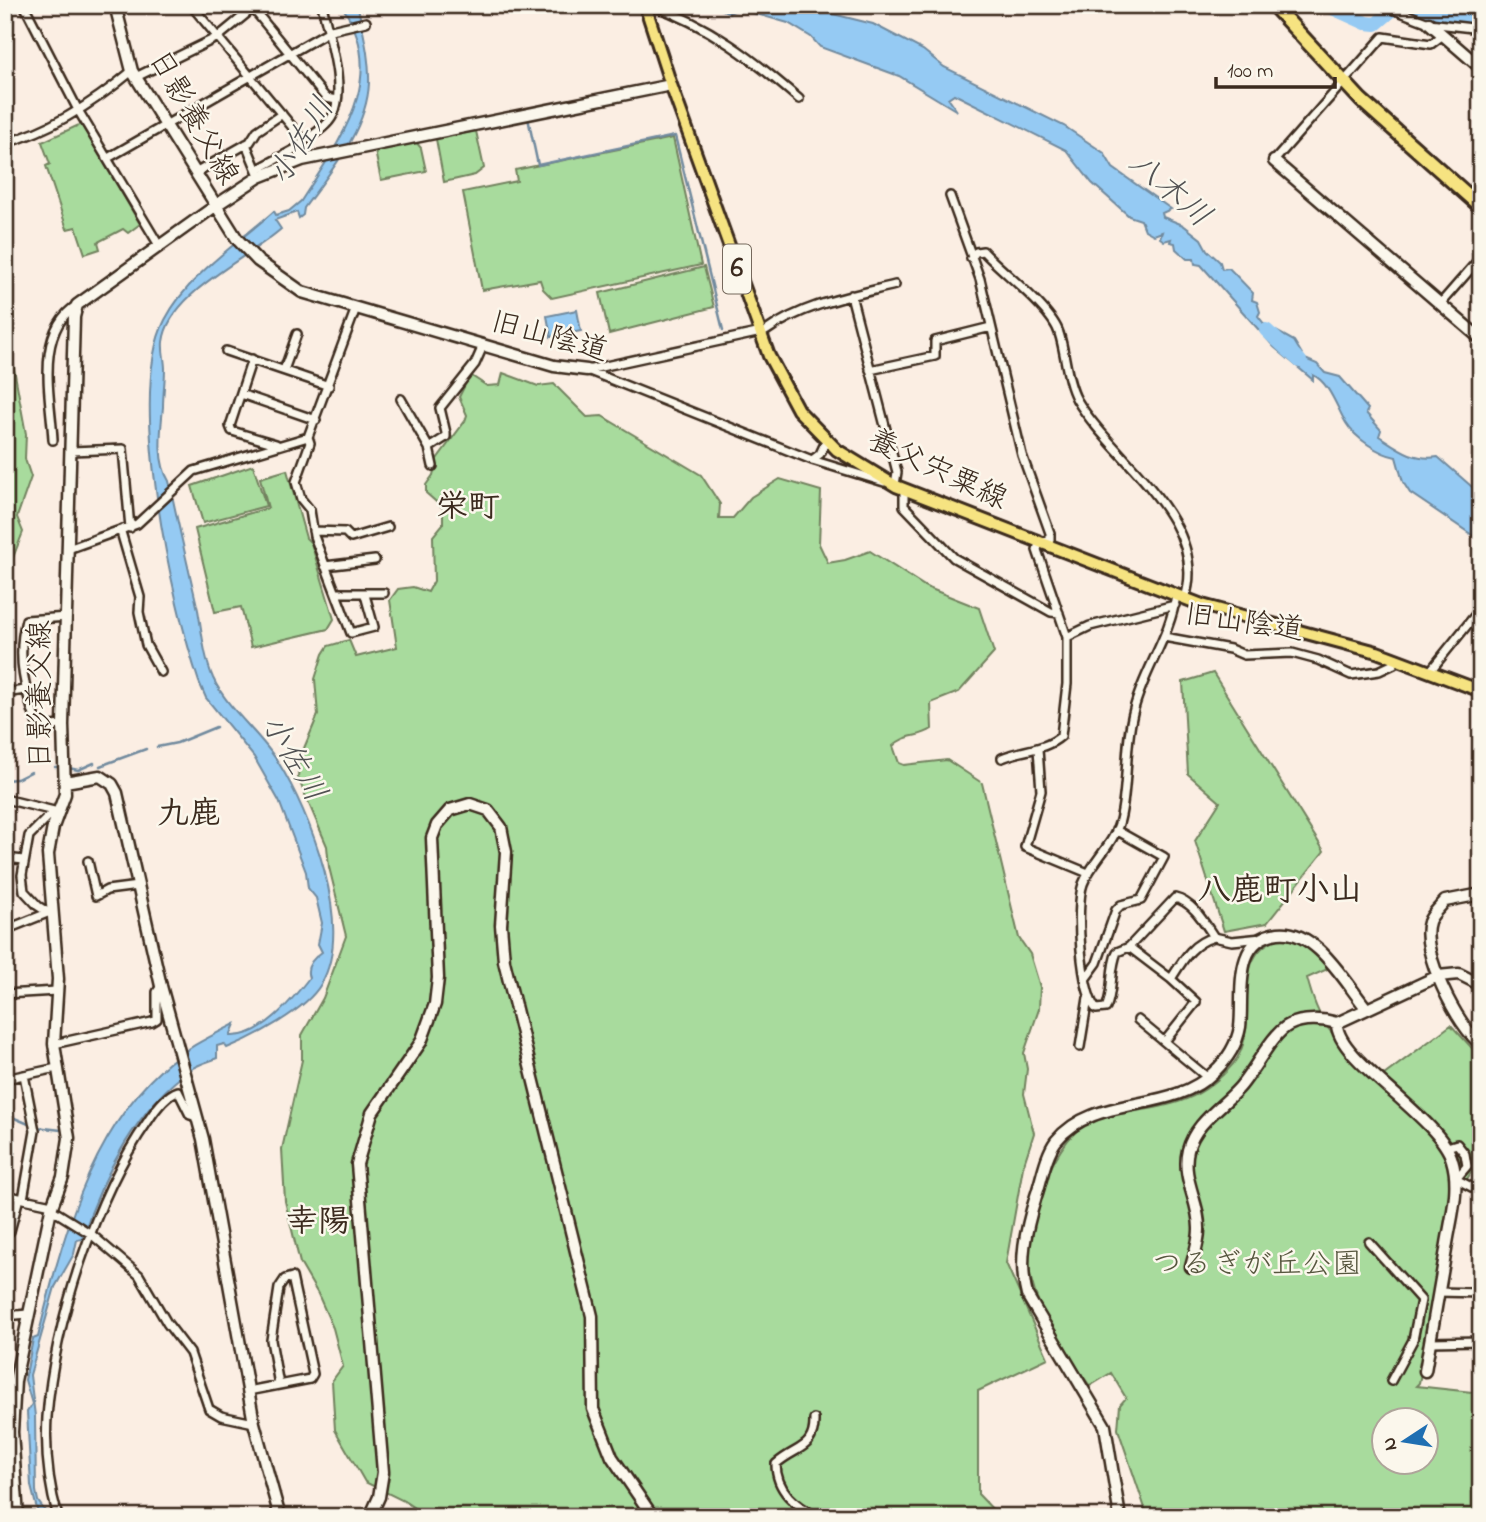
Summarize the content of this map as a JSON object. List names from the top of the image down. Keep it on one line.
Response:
{"streets":{"main road":["6","養父宍粟線"],"street":["日影養父線","旧山陰道"]},"crossings":[["日影養父線","旧山陰道"],["旧山陰道","養父宍粟線"]],"districts":["栄町","九鹿","八鹿町小山","幸陽"],"water":["小佐川","八木川"],"parks":["つるぎが丘公園"],"scale_bar":"100 m","north":"left"}
